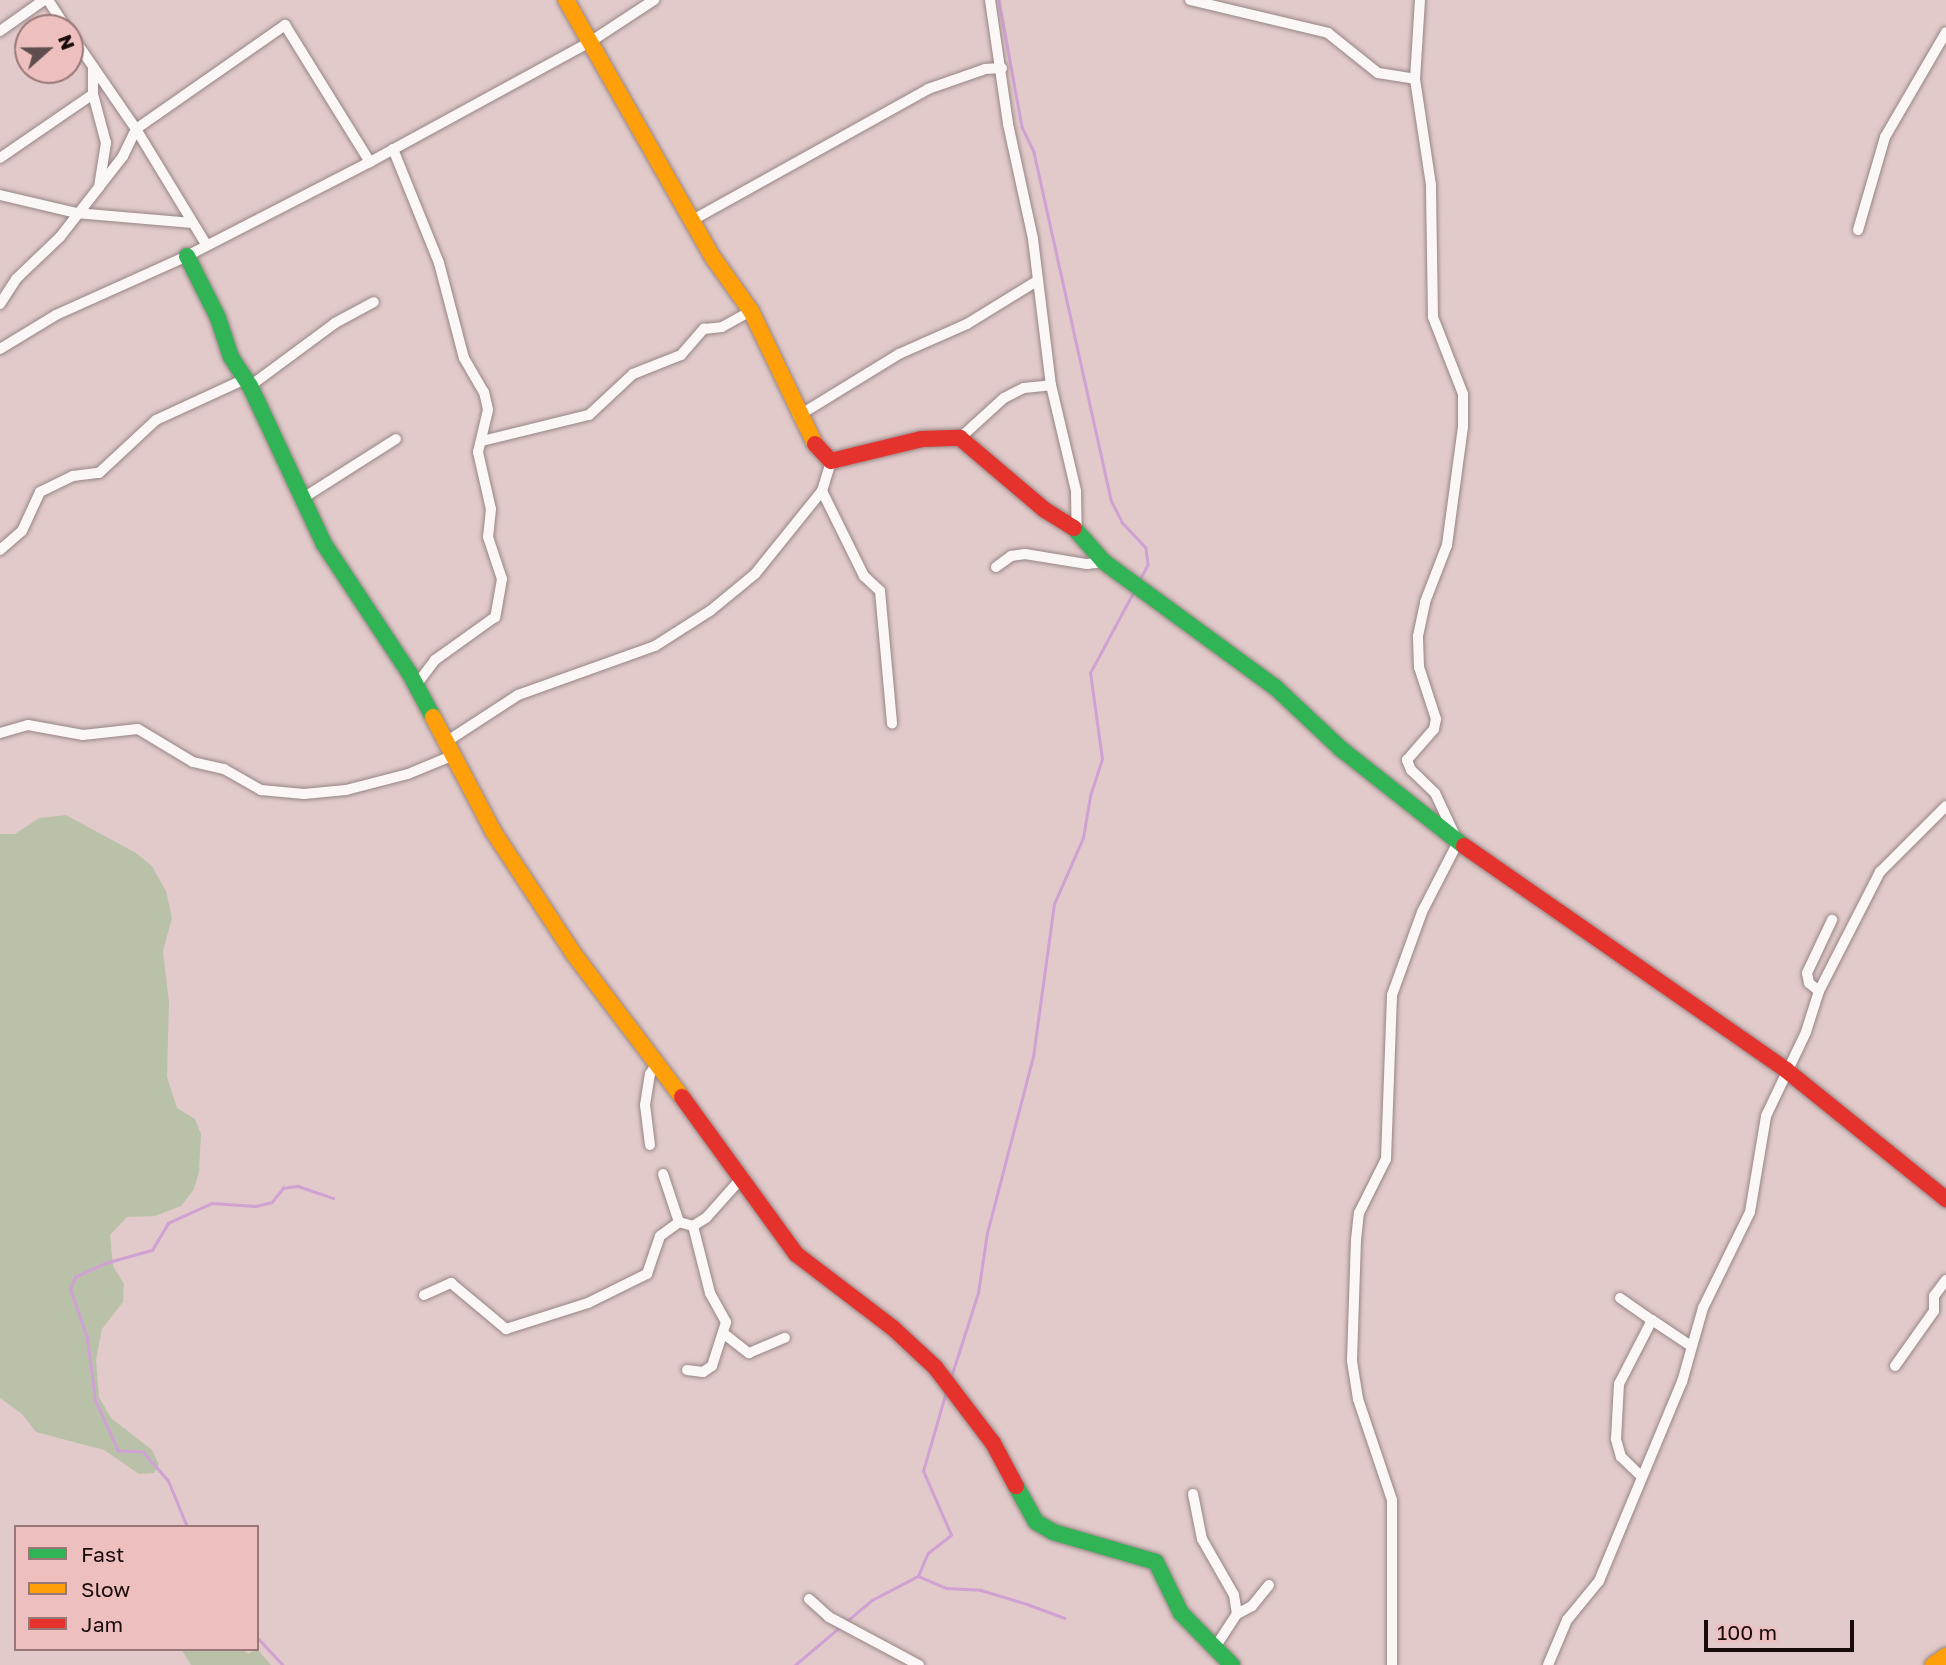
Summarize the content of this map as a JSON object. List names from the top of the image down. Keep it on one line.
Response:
{"legend":["Fast","Slow","Jam"],"scale_bar":"100 m","north":"right"}
